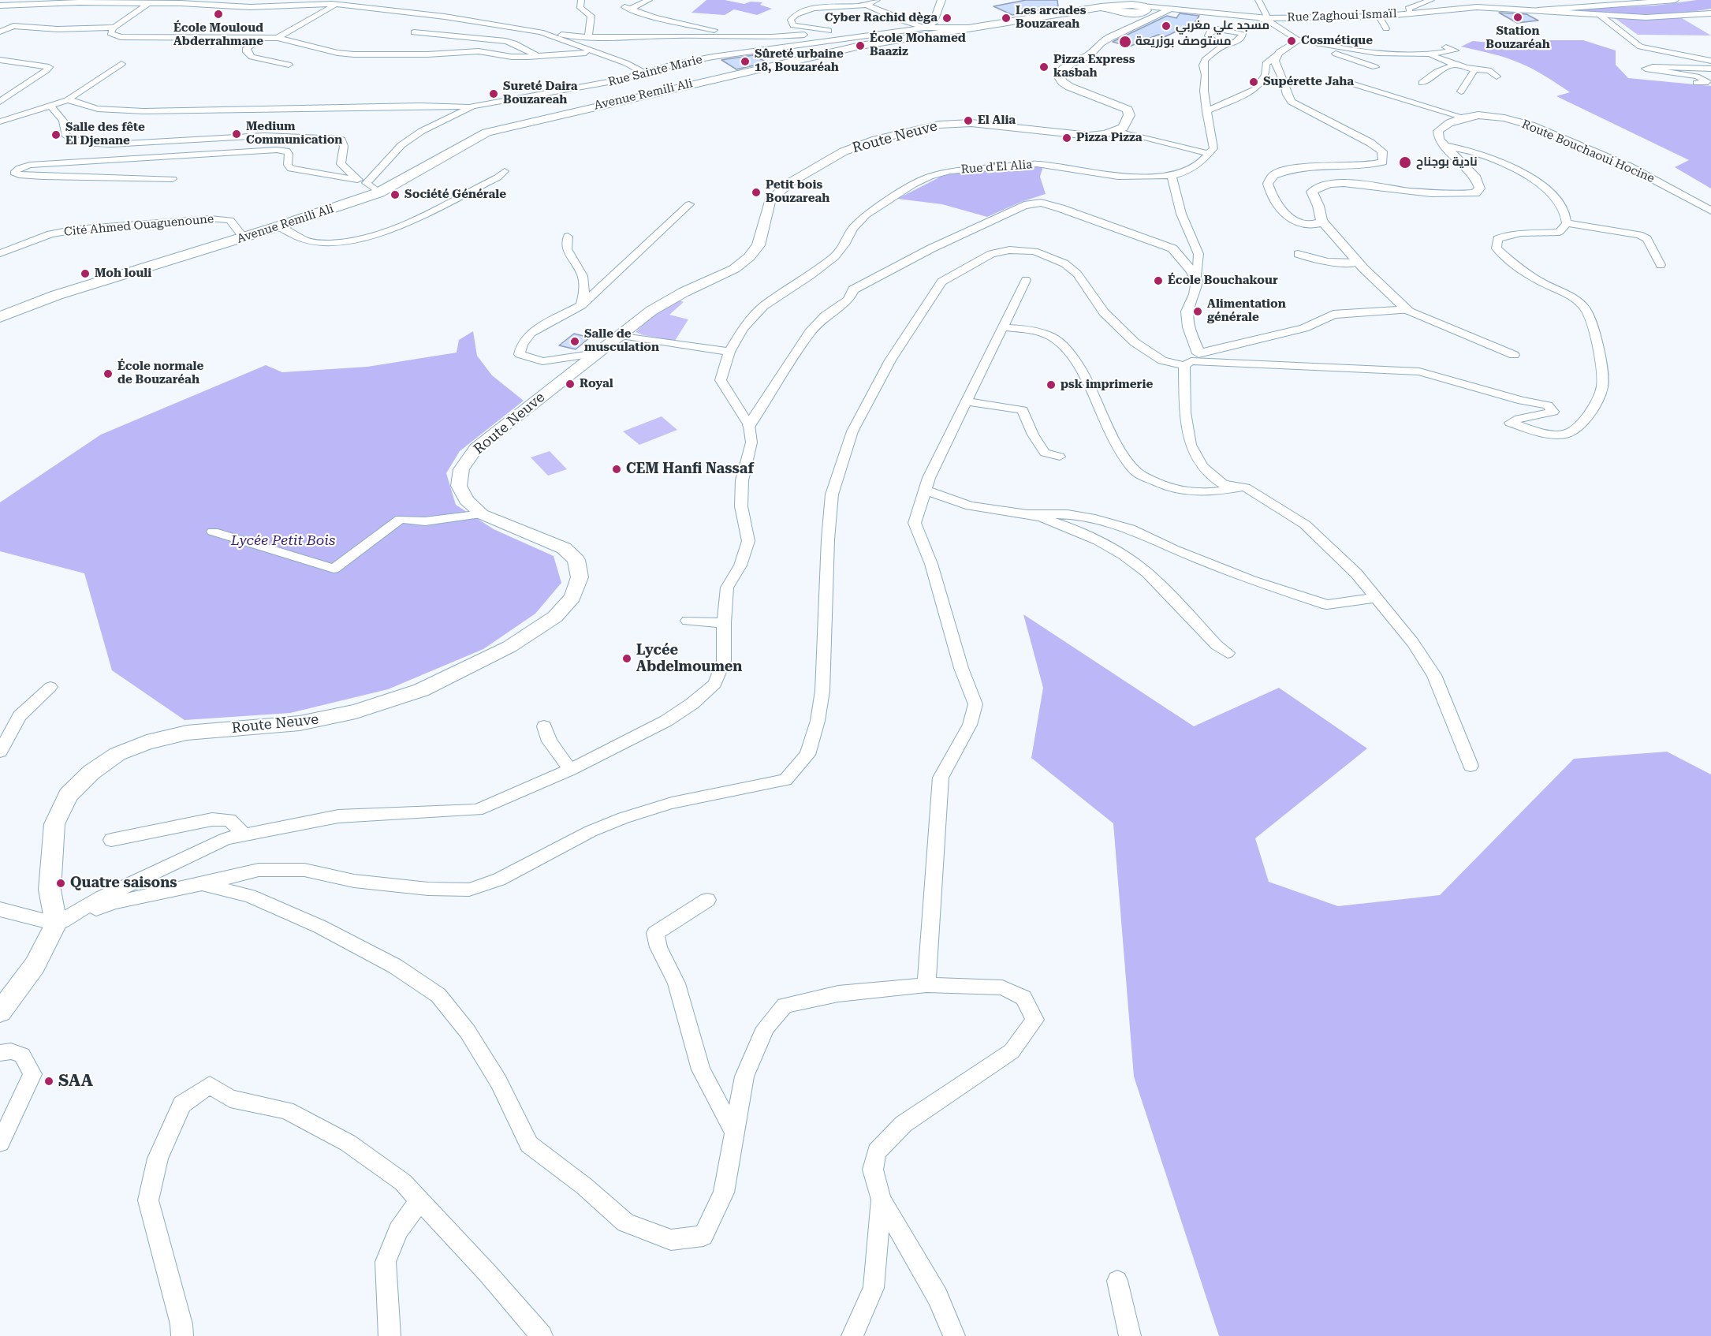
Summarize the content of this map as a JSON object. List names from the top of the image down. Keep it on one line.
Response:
{"streets":{"main road":["Avenue Remili Ali","Route Neuve"],"street":["Rue Zaghoui Ismaïl","Rue Sainte Marie","Route Bouchaoui Hocine","Rue d'El Alia","Cité Ahmed Ouaguenoune"]},"crossings":[["Rue Zaghoui Ismaïl","Avenue Remili Ali"],["Rue Sainte Marie","Avenue Remili Ali"],["Avenue Remili Ali","Cité Ahmed Ouaguenoune"]],"parks":["Lycée Petit Bois"],"places":["École Mouloud Abderrahmane","Station Bouzaréah","Cyber Rachid dèga","Les arcades Bouzareah","مسجد علي مغربي","Cosmétique","مستوصف بوزريعة","École Mohamed Baaziz","Sûreté urbaine 18, Bouzaréah","Pizza Express kasbah","Supérette Jaha","Sureté Daira Bouzareah","El Alia","Medium Communication","Salle des fête El Djenane","Pizza Pizza","نادية بوجناح","Petit bois Bouzareah","Société Générale","Moh louli","École Bouchakour","Alimentation générale","Salle de musculation","École normale de Bouzaréah","Royal","psk imprimerie","CEM Hanfi Nassaf","Lycée Abdelmoumen","Quatre saisons","SAA"]}
